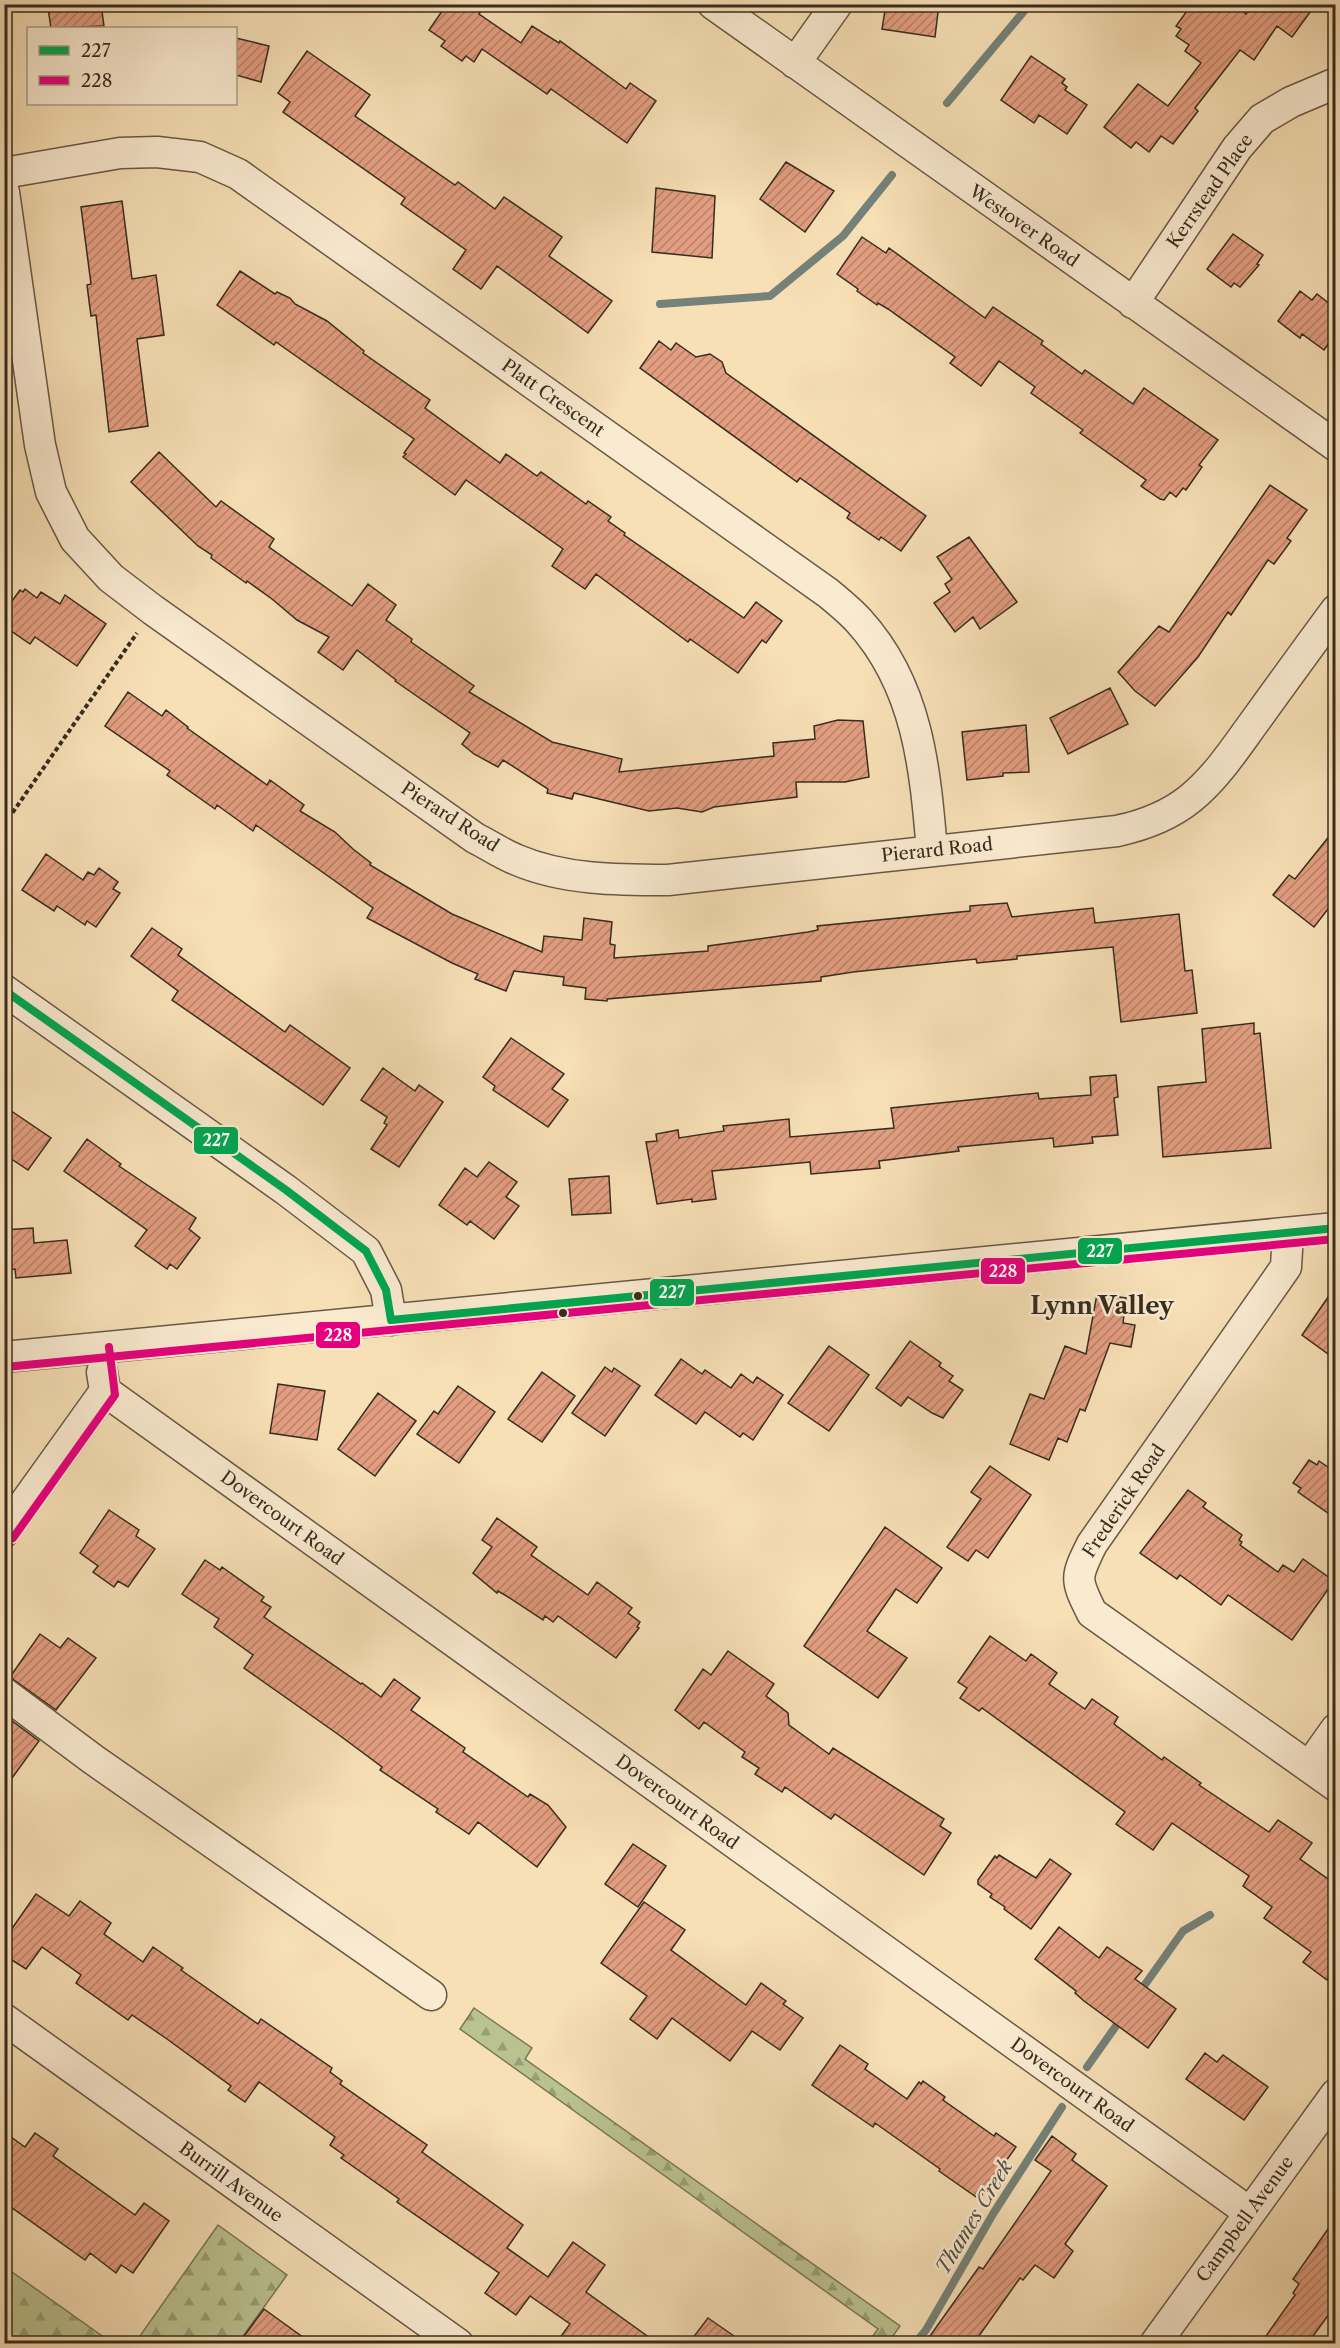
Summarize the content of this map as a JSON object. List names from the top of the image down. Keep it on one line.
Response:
{"streets":{"street":["Kerrstead Place","Westover Road","Platt Crescent","Pierard Road","Frederick Road","Dovercourt Road","Burrill Avenue","Campbell Avenue"]},"crossings":[["Kerrstead Place","Westover Road"],["Platt Crescent","Pierard Road"],["Dovercourt Road","Campbell Avenue"]],"districts":["Lynn Valley"],"water":["Thames Creek"],"lines":["transit line 227","transit line 228"],"legend":["227","228"]}
